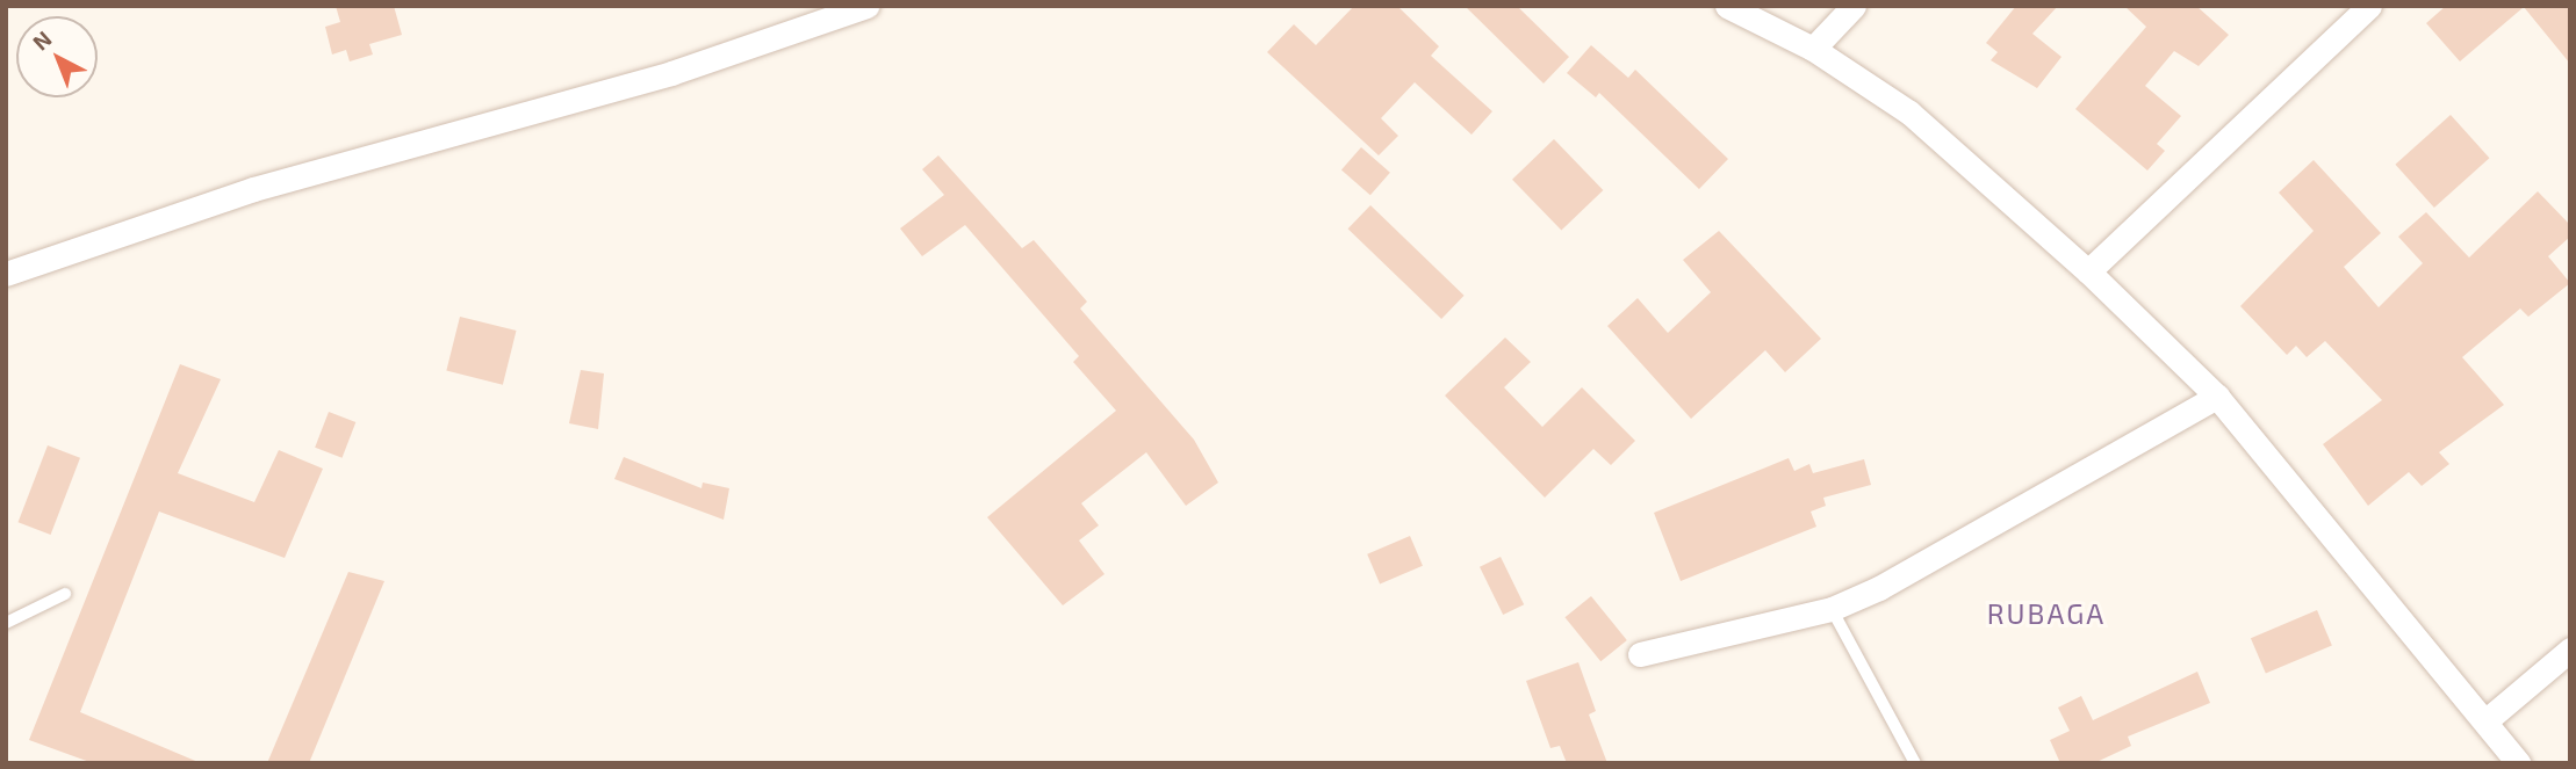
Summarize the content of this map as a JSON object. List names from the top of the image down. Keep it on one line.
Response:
{"districts":["RUBAGA"],"north":"top left"}
